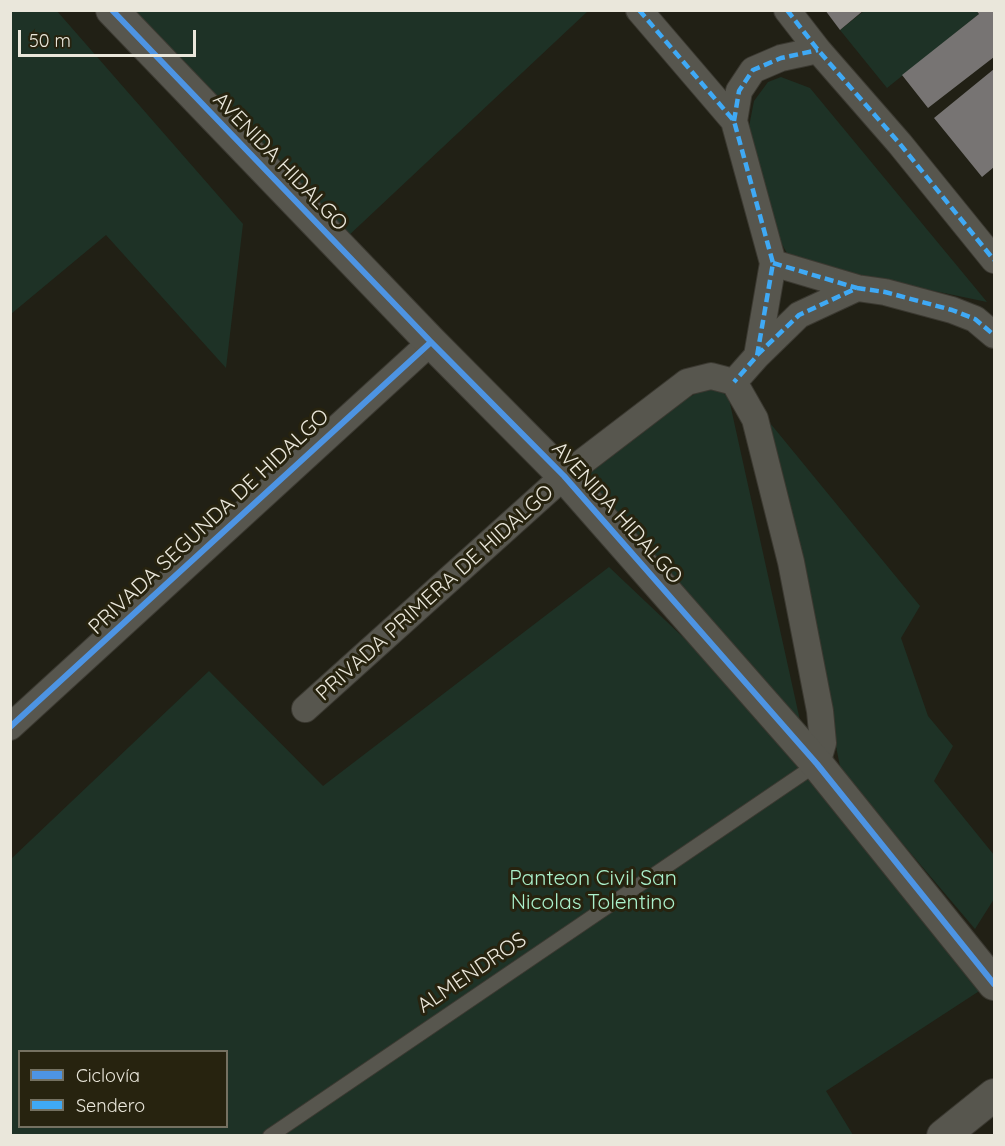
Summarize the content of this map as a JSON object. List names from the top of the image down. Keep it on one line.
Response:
{"streets":{"street":["AVENIDA HIDALGO","PRIVADA SEGUNDA DE HIDALGO","PRIVADA PRIMERA DE HIDALGO"],"lane":["ALMENDROS"]},"crossings":[["AVENIDA HIDALGO","PRIVADA SEGUNDA DE HIDALGO"],["AVENIDA HIDALGO","PRIVADA PRIMERA DE HIDALGO"],["AVENIDA HIDALGO","ALMENDROS"]],"parks":["Panteon Civil San Nicolas Tolentino"],"legend":["Ciclovía","Sendero"],"scale_bar":"50 m"}
